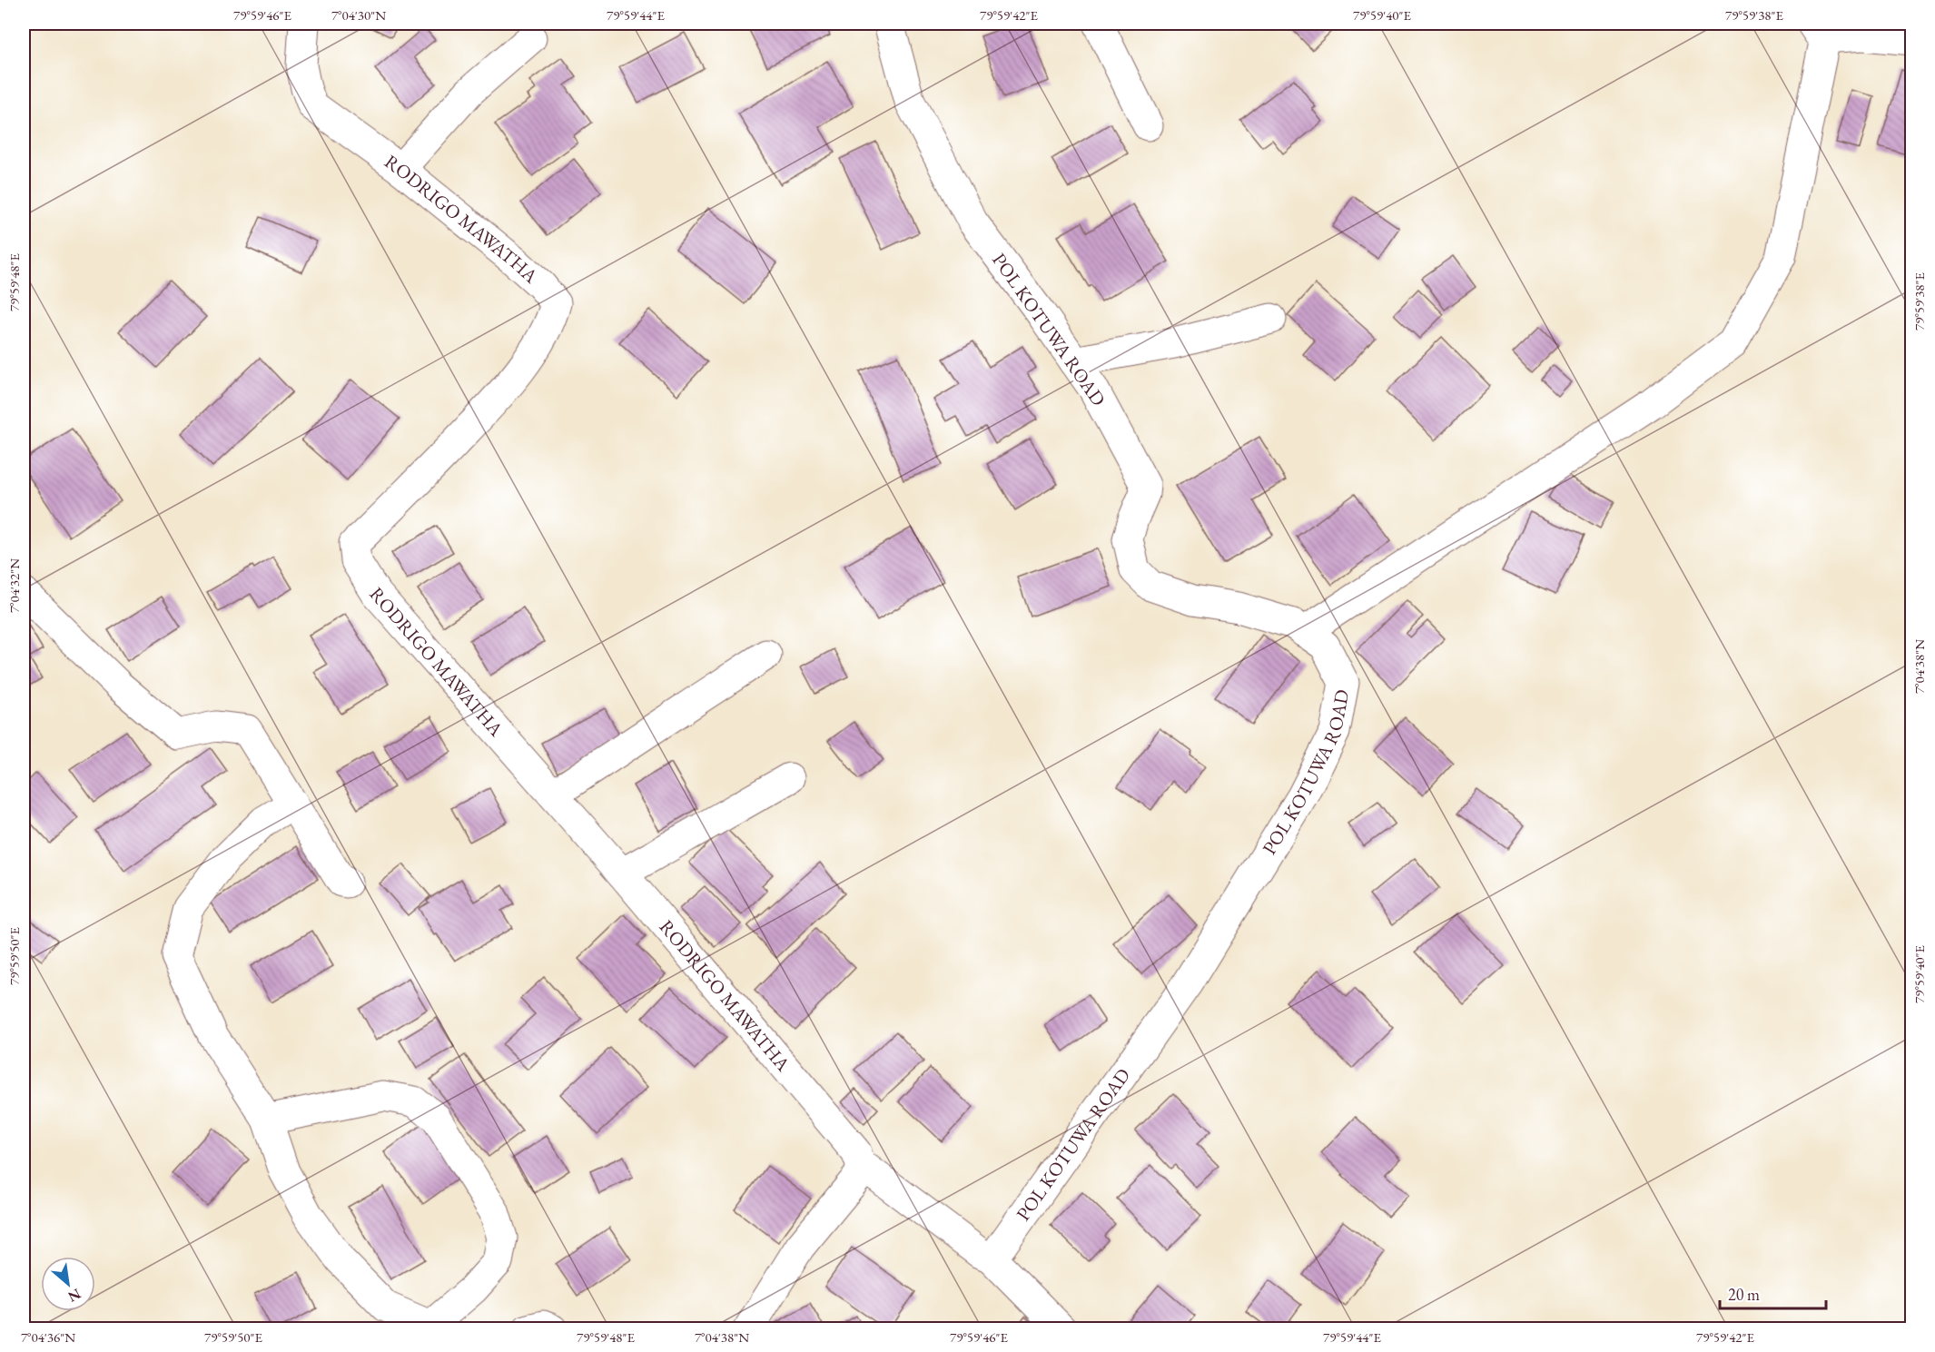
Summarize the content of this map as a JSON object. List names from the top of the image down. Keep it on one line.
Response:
{"streets":{"street":["RODRIGO MAWATHA","POL KOTUWA ROAD"]},"scale_bar":"20 m","north":"bottom right","coordinates":["79°59'46\"E","7°04'30\"N","79°59'44\"E","79°59'42\"E","79°59'40\"E","79°59'38\"E","79°59'48\"E","7°04'32\"N","7°04'38\"N","79°59'50\"E","7°04'36\"N"]}
